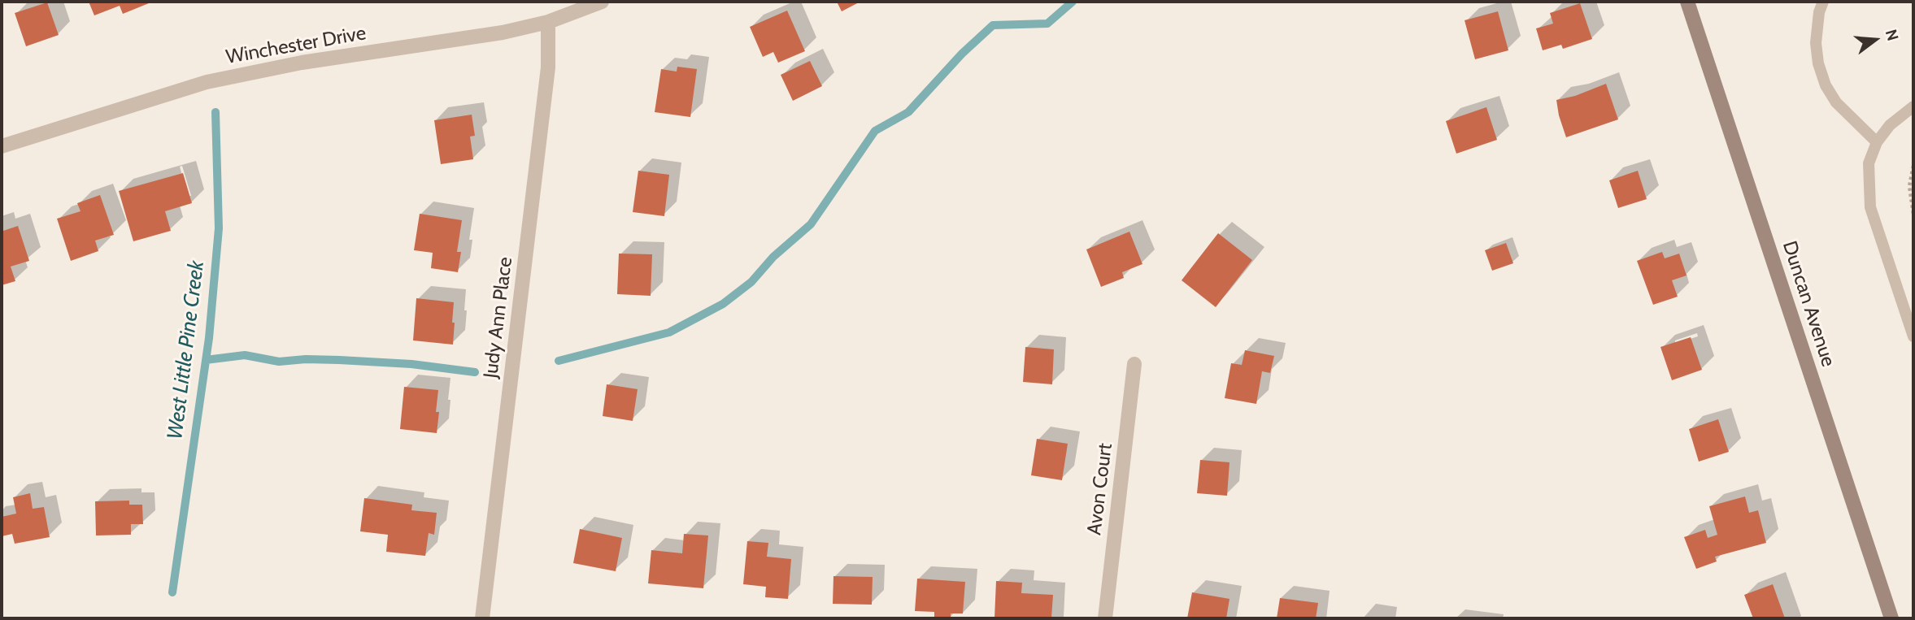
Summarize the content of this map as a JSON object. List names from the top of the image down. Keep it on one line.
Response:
{"streets":{"main road":["Duncan Avenue"],"street":["Winchester Drive","Judy Ann Place","Avon Court"]},"crossings":[["Winchester Drive","Judy Ann Place"]],"water":["West Little Pine Creek"],"north":"right"}
